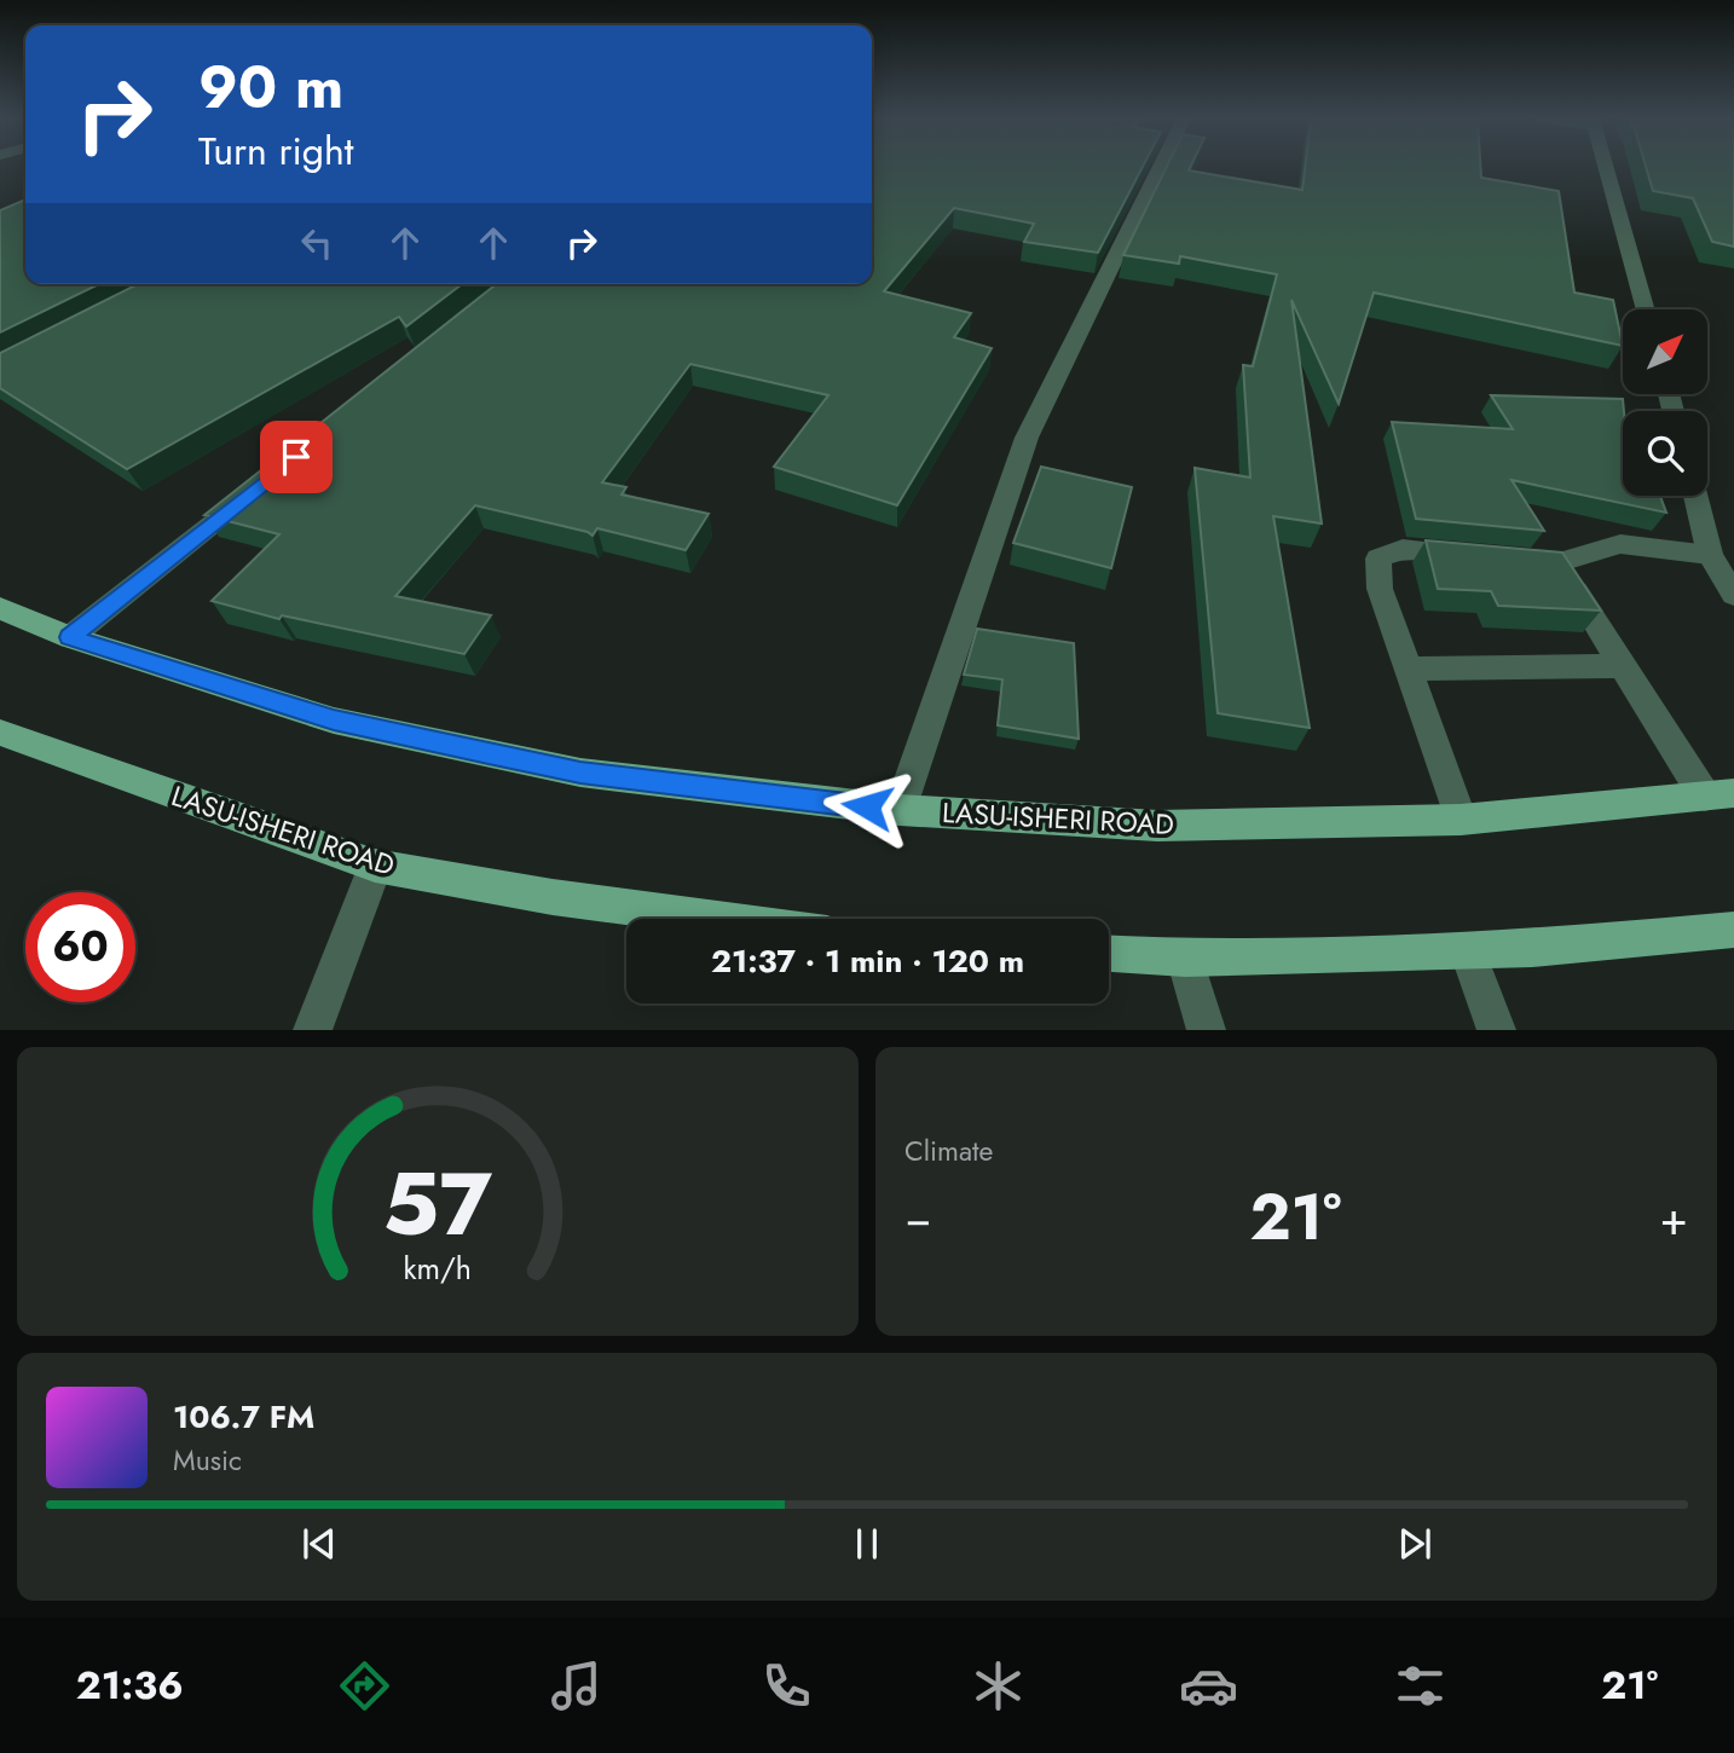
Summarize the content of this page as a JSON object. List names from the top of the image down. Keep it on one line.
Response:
{"streets":{"main road":["LASU-ISHERI ROAD"]},"north":"top right","page":{"turn":["90 m","Turn right"],"limit":"60","trip":"21:37 · 1 min · 120 m","tile":"Climate","heat":["−","21°","+"],"song":["106.7 FM","Music"],"tabs":["21:36","21°"],"gauge":["57","km/h"]}}
